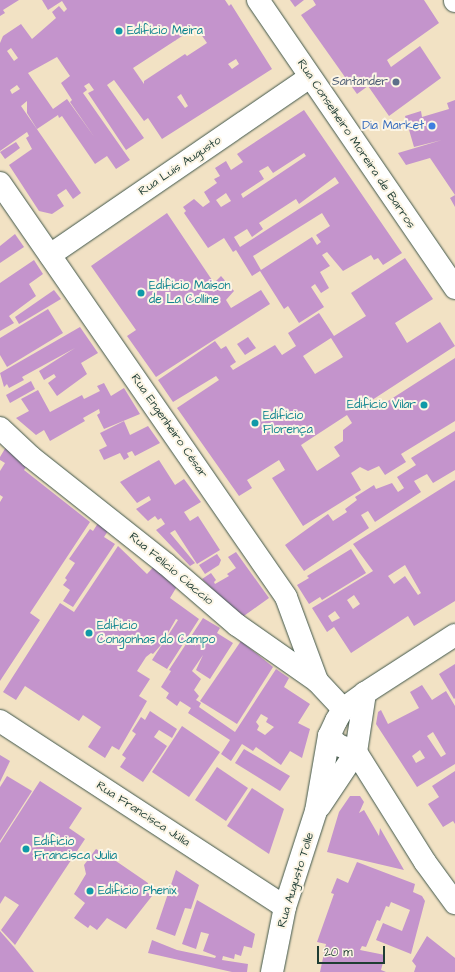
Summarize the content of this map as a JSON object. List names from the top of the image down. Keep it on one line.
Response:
{"streets":{"street":["Rua Conselheiro Moreira de Barros","Rua Luis Augusto","Rua Engenheiro César","Rua Felício Ciaccio","Rua Francisca Júlia","Rua Augusto Tolle"]},"crossings":[["Rua Conselheiro Moreira de Barros","Rua Luis Augusto"],["Rua Luis Augusto","Rua Engenheiro César"],["Rua Engenheiro César","Rua Felício Ciaccio"],["Rua Felício Ciaccio","Rua Augusto Tolle"],["Rua Francisca Júlia","Rua Augusto Tolle"]],"places":["Edifício Meira","Santander","Dia Market","Edifício Maison de La Colline","Edifício Vilar","Edifício Florença","Edifício Congonhas do Campo","Edifício Francisca Julia","Edifício Phenix"],"scale_bar":"20 m"}
